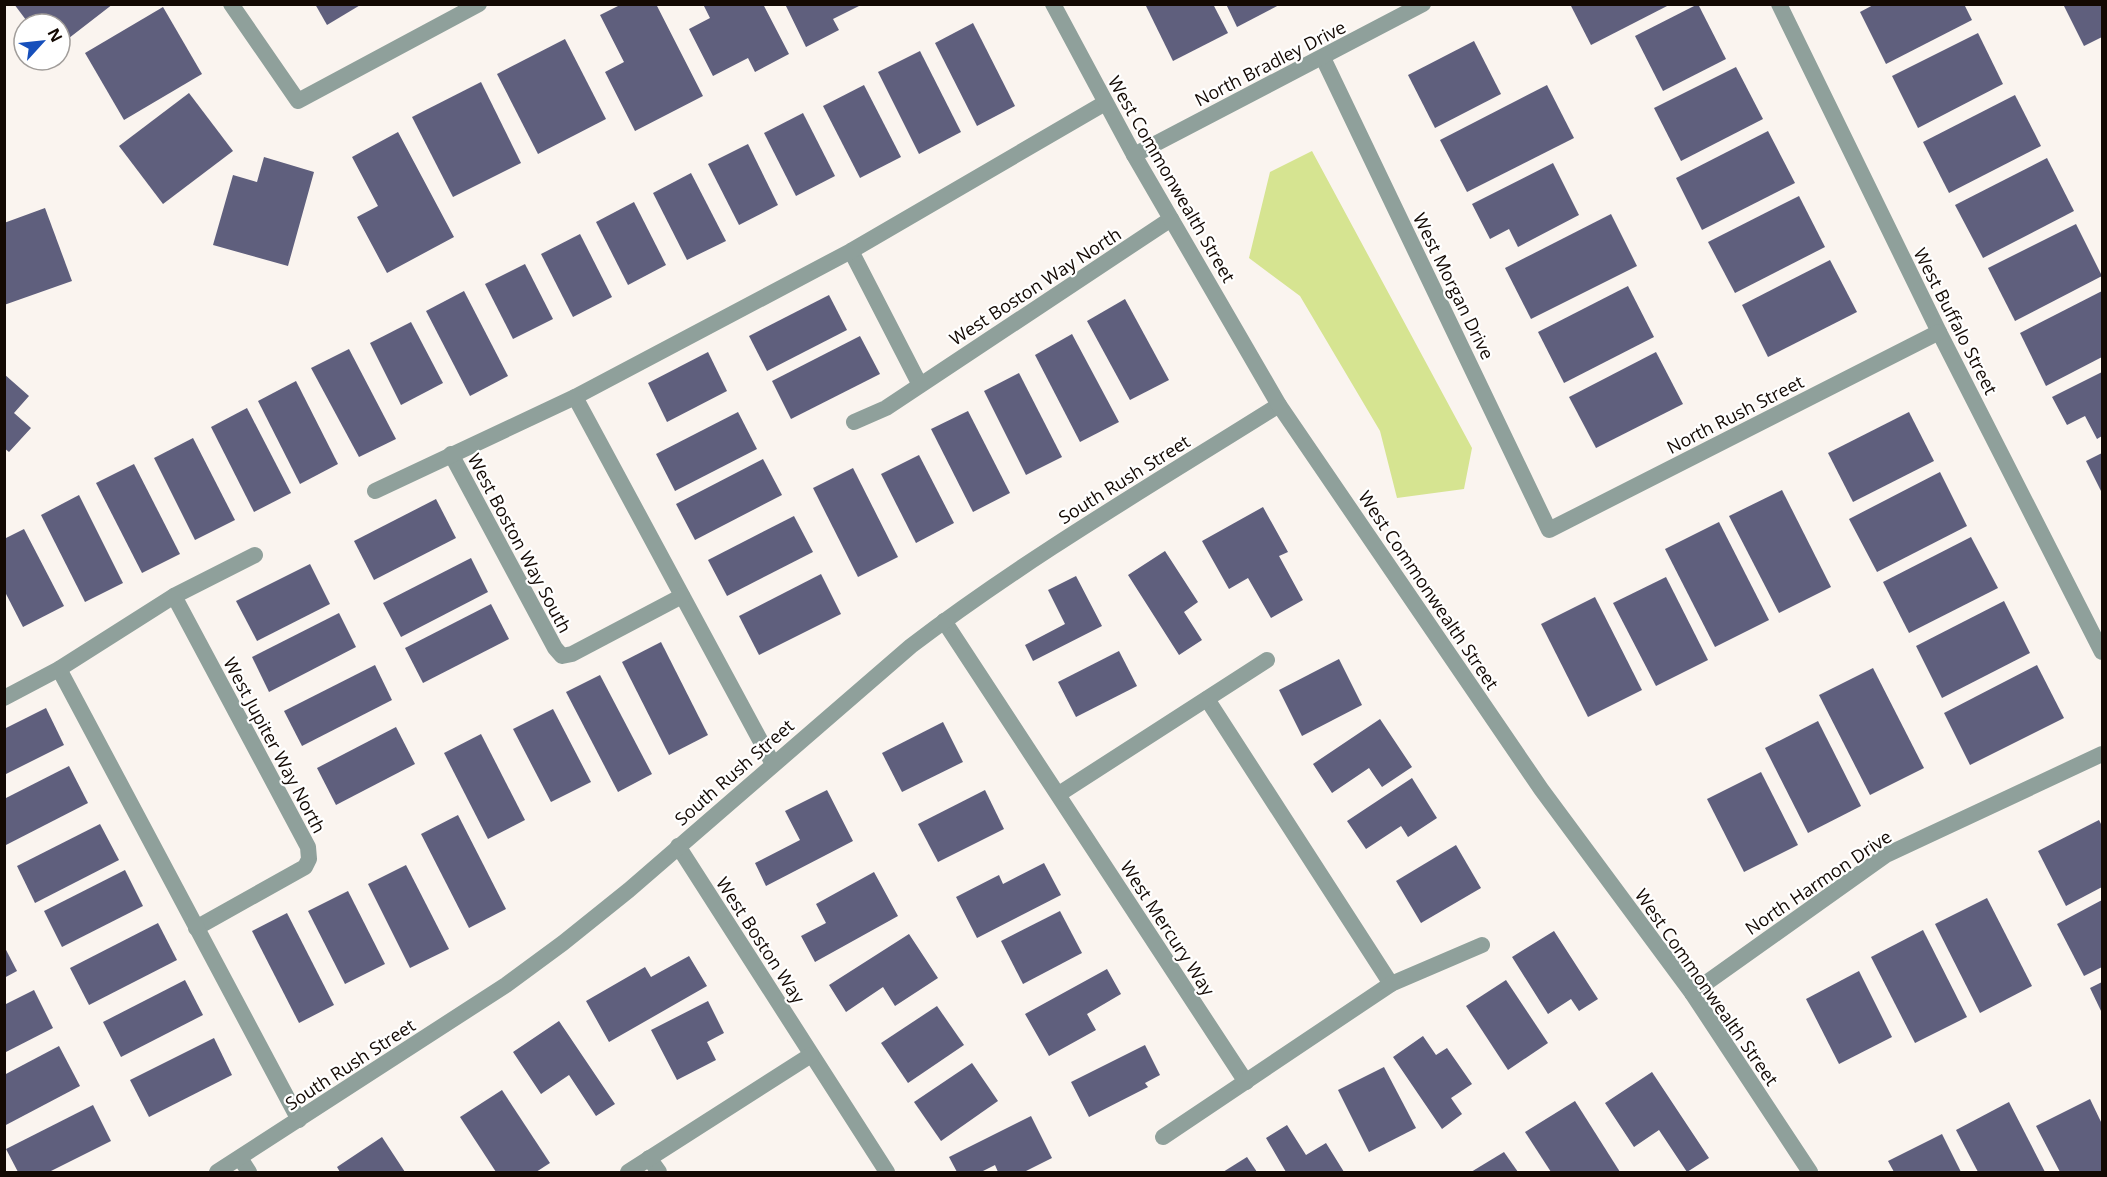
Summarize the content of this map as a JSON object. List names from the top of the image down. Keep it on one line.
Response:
{"streets":{"street":["North Bradley Drive","West Commonwealth Street","West Boston Way North","West Morgan Drive","West Buffalo Street","North Rush Street","South Rush Street","West Boston Way South","West Jupiter Way North","North Harmon Drive","West Mercury Way","West Boston Way"]},"crossings":[["North Bradley Drive","West Commonwealth Street"],["North Bradley Drive","West Morgan Drive"],["West Commonwealth Street","West Boston Way North"],["West Commonwealth Street","South Rush Street"],["West Commonwealth Street","North Harmon Drive"],["West Morgan Drive","North Rush Street"],["West Buffalo Street","North Rush Street"],["South Rush Street","West Mercury Way"],["South Rush Street","West Boston Way"]],"north":"top right"}
